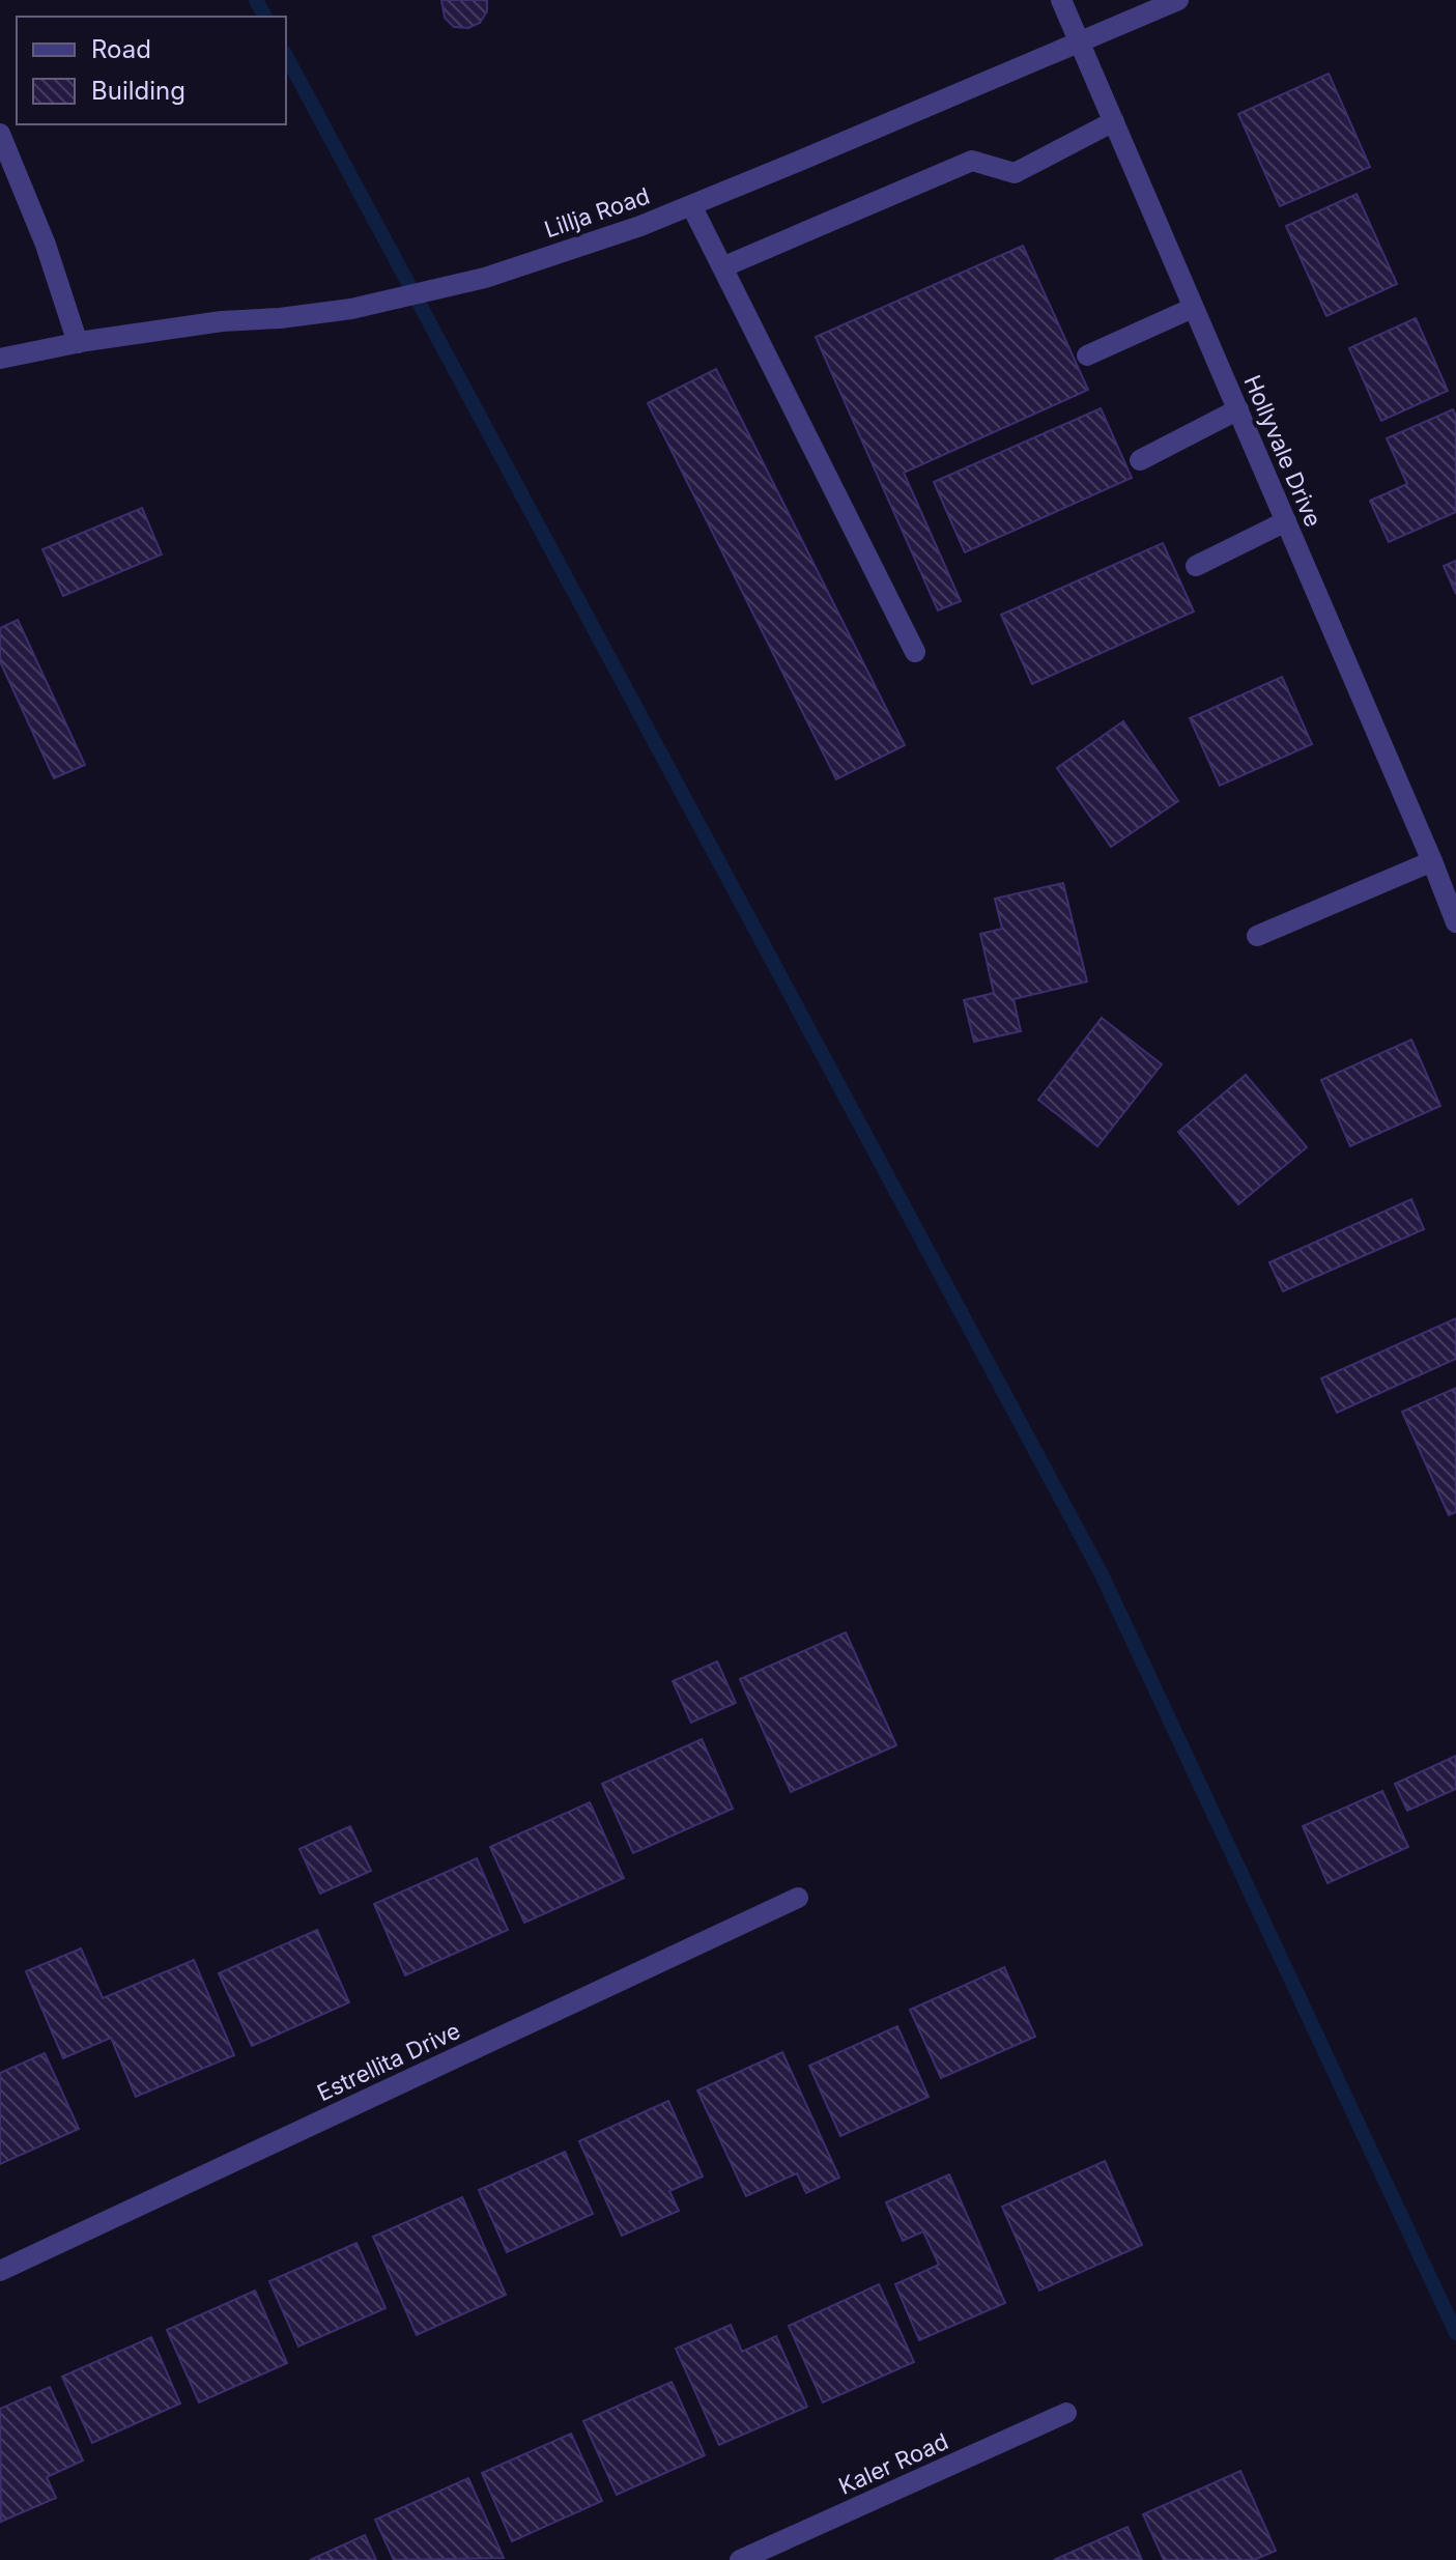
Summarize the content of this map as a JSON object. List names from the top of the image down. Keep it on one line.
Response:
{"streets":{"street":["Lillja Road","Hollyvale Drive","Estrellita Drive","Kaler Road"]},"crossings":[["Lillja Road","Hollyvale Drive"]],"legend":["Road","Building"]}
